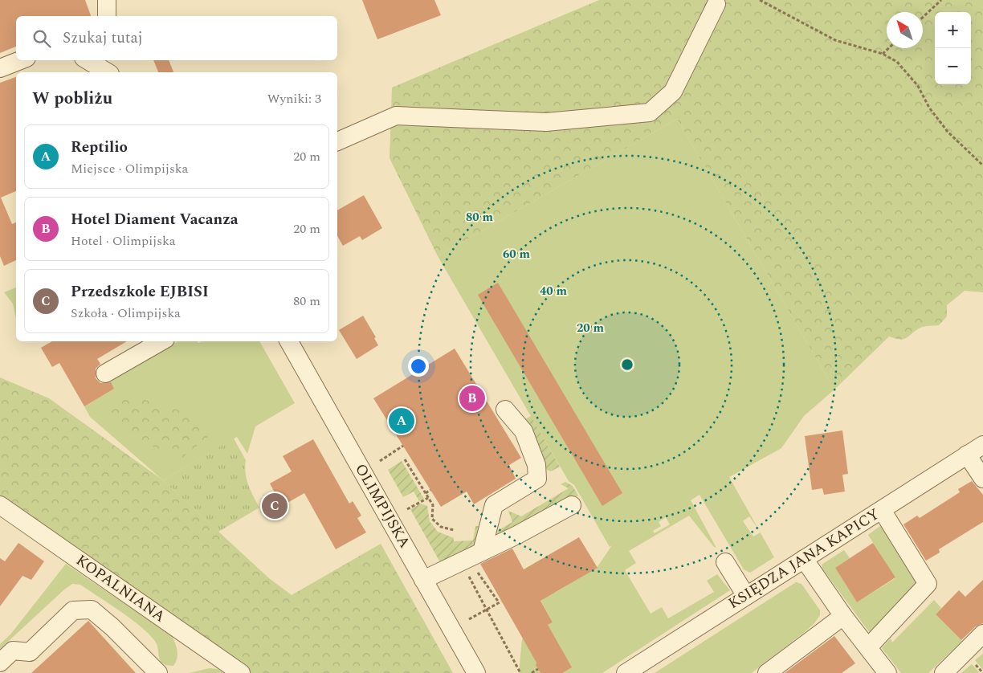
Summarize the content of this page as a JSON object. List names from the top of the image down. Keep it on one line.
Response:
{"streets":{"street":["OLIMPIJSKA","KSIĘDZA JANA KAPICY","KOPALNIANA"]},"north":"top left","page":{"map_buttons":["+","−"],"search":"Szukaj tutaj","heading":["W pobliżu","Wyniki: 3"],"list":[{"mark":"A","name":"Reptilio","note":"Miejsce · Olimpijska","value":"20 m"},{"mark":"B","name":"Hotel Diament Vacanza","note":"Hotel · Olimpijska","value":"20 m"},{"mark":"C","name":"Przedszkole EJBISI","note":"Szkoła · Olimpijska","value":"80 m"}],"pins":["B","A","C"]},"rings":["80 m","60 m","40 m","20 m"]}
